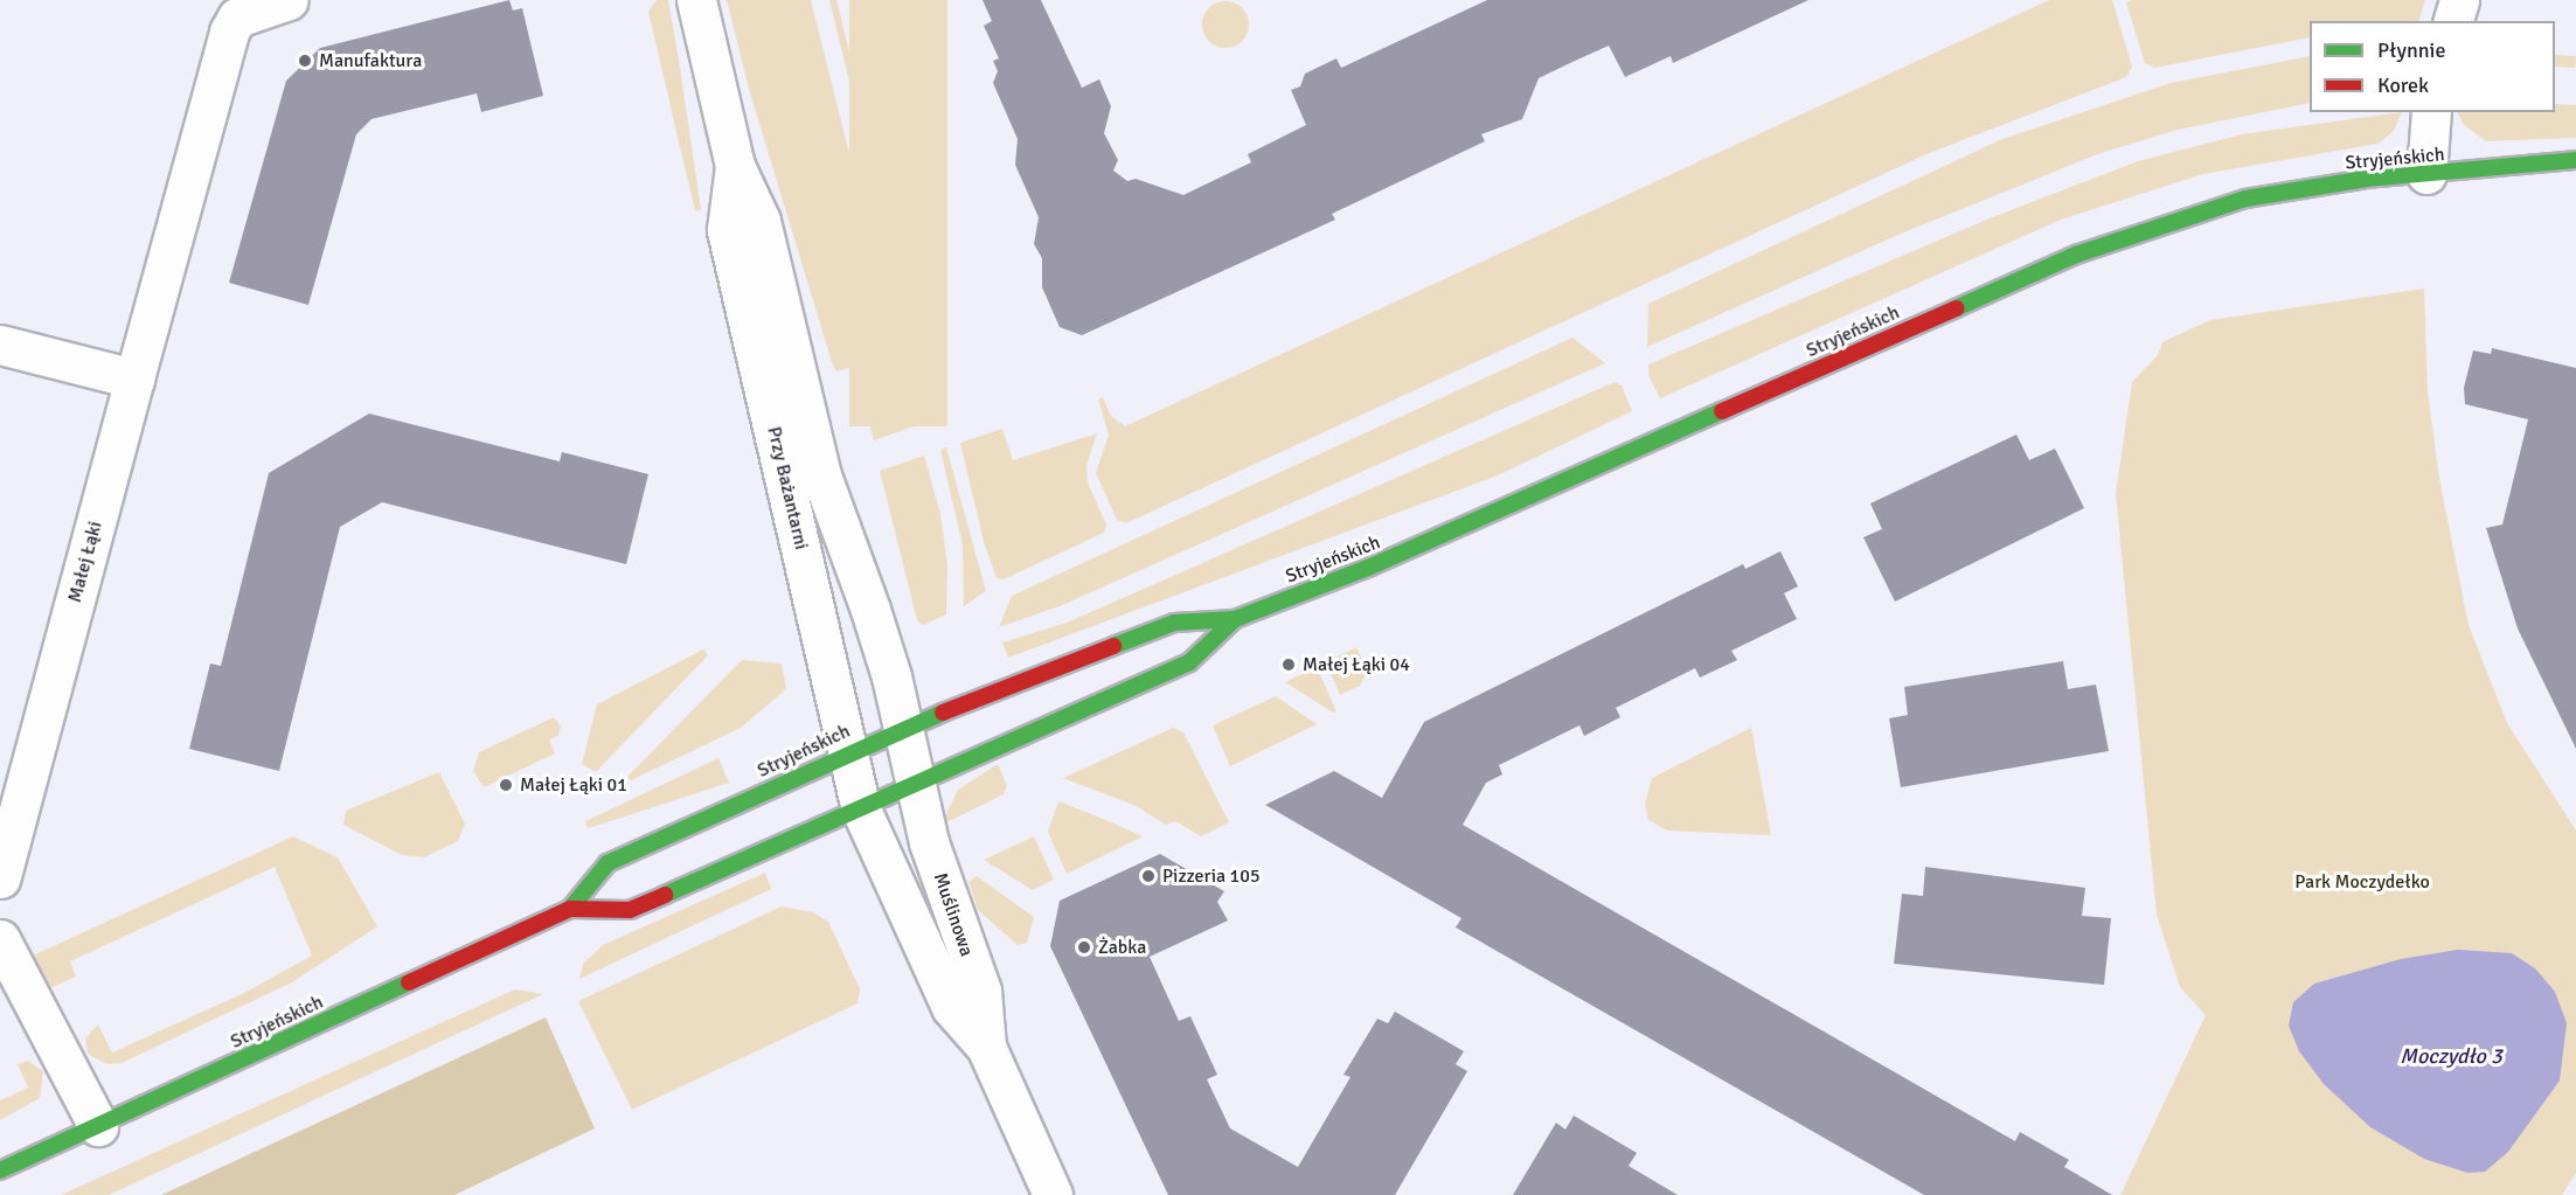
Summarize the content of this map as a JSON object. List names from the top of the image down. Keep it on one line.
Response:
{"streets":{"street":["Stryjeńskich","Przy Bażantarni","Małej Łąki","Muślinowa"]},"crossings":[["Stryjeńskich","Przy Bażantarni"],["Stryjeńskich","Muślinowa"],["Przy Bażantarni","Muślinowa"]],"water":["Moczydło 3"],"parks":["Park Moczydełko"],"places":["Manufaktura","Małej Łąki 04","Małej Łąki 01","Pizzeria 105","Żabka"],"legend":["Płynnie","Korek"]}
